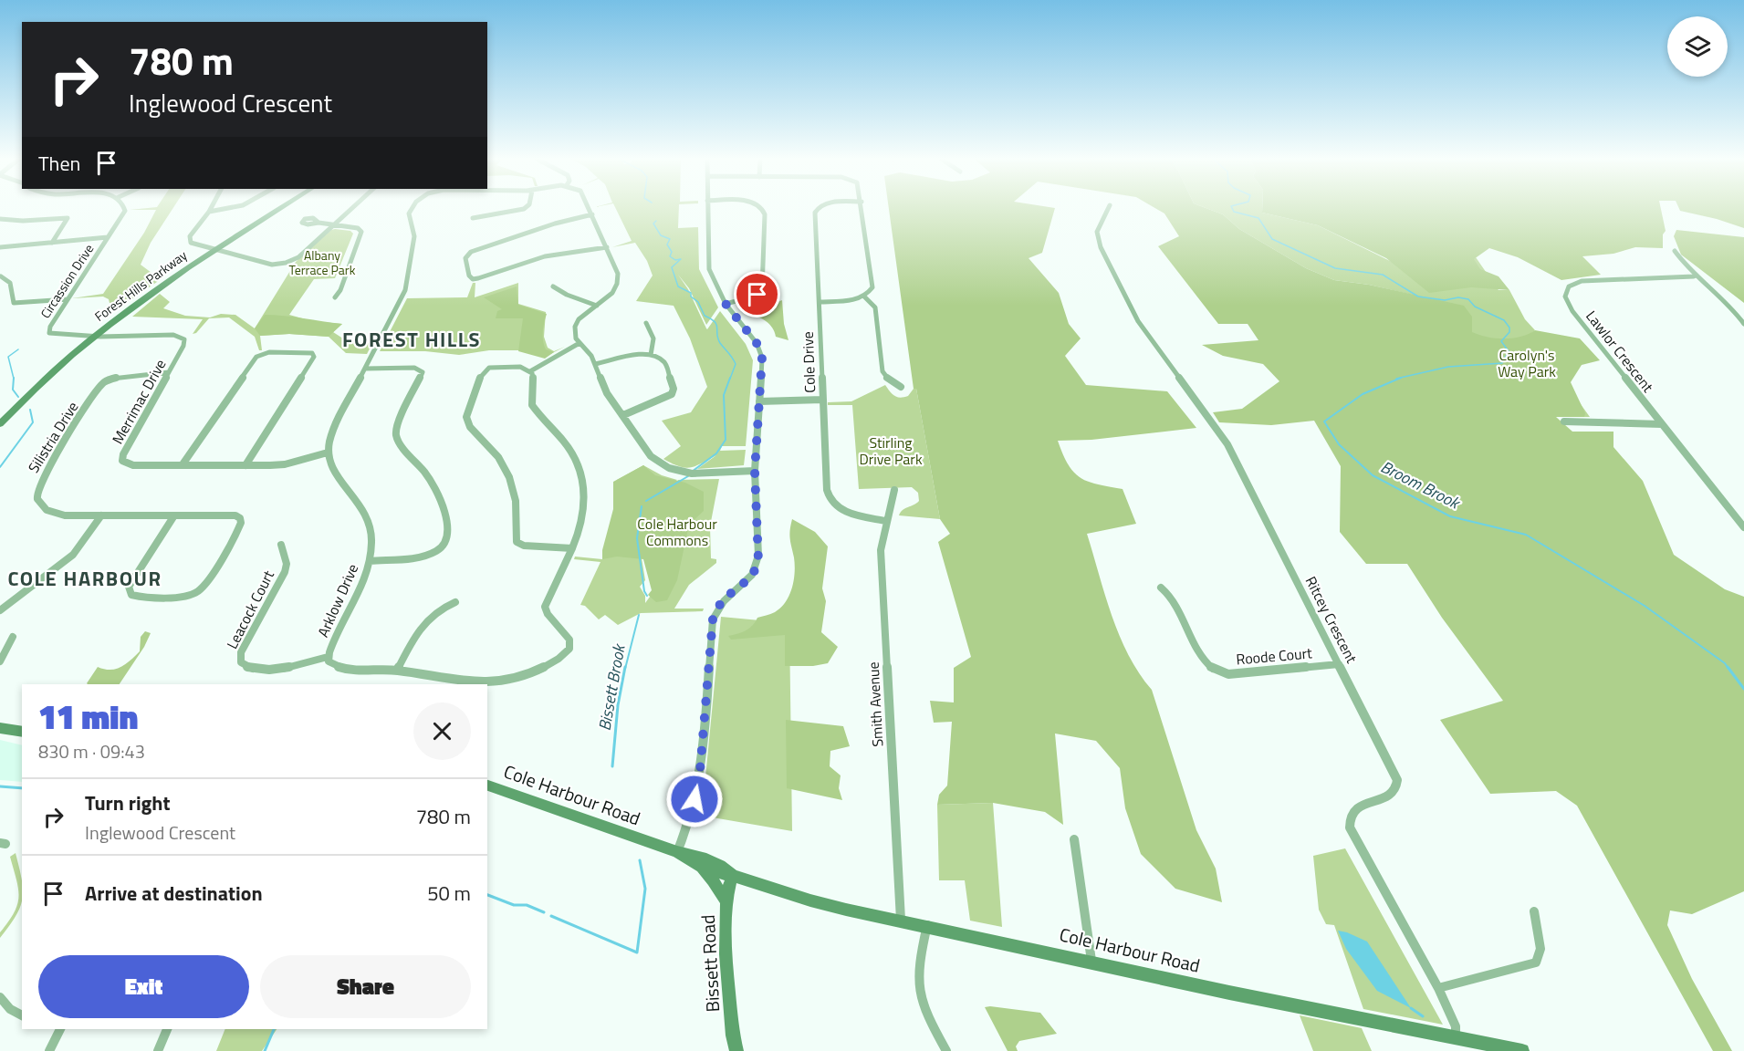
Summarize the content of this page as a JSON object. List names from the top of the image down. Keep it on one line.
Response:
{"streets":{"main road":["Forest Hills Parkway","Cole Harbour Road","Bissett Road"],"street":["Circassion Drive","Lawlor Crescent","Cole Drive","Merrimac Drive","Silistria Drive","Arklow Drive","Leacock Court","Ritcey Crescent","Roode Court","Smith Avenue"]},"crossings":[["Circassion Drive","Forest Hills Parkway"],["Circassion Drive","Merrimac Drive"],["Forest Hills Parkway","Merrimac Drive"],["Cole Drive","Smith Avenue"],["Merrimac Drive","Silistria Drive"],["Merrimac Drive","Arklow Drive"],["Arklow Drive","Leacock Court"],["Ritcey Crescent","Roode Court"],["Ritcey Crescent","Cole Harbour Road"],["Smith Avenue","Cole Harbour Road"],["Cole Harbour Road","Bissett Road"]],"districts":["FOREST HILLS","COLE HARBOUR"],"water":["Broom Brook","Bissett Brook"],"parks":["Albany Terrace Park","Carolyn's Way Park","Stirling Drive Park","Cole Harbour Commons"],"page":{"turn":["780 m","Inglewood Crescent"],"then":"Then","heading":["11 min","830 m · 09:43"],"list":[{"name":"Turn right","note":"Inglewood Crescent","value":"780 m"},{"name":"Arrive at destination","value":"50 m"}],"buttons":["Exit","Share"]}}
